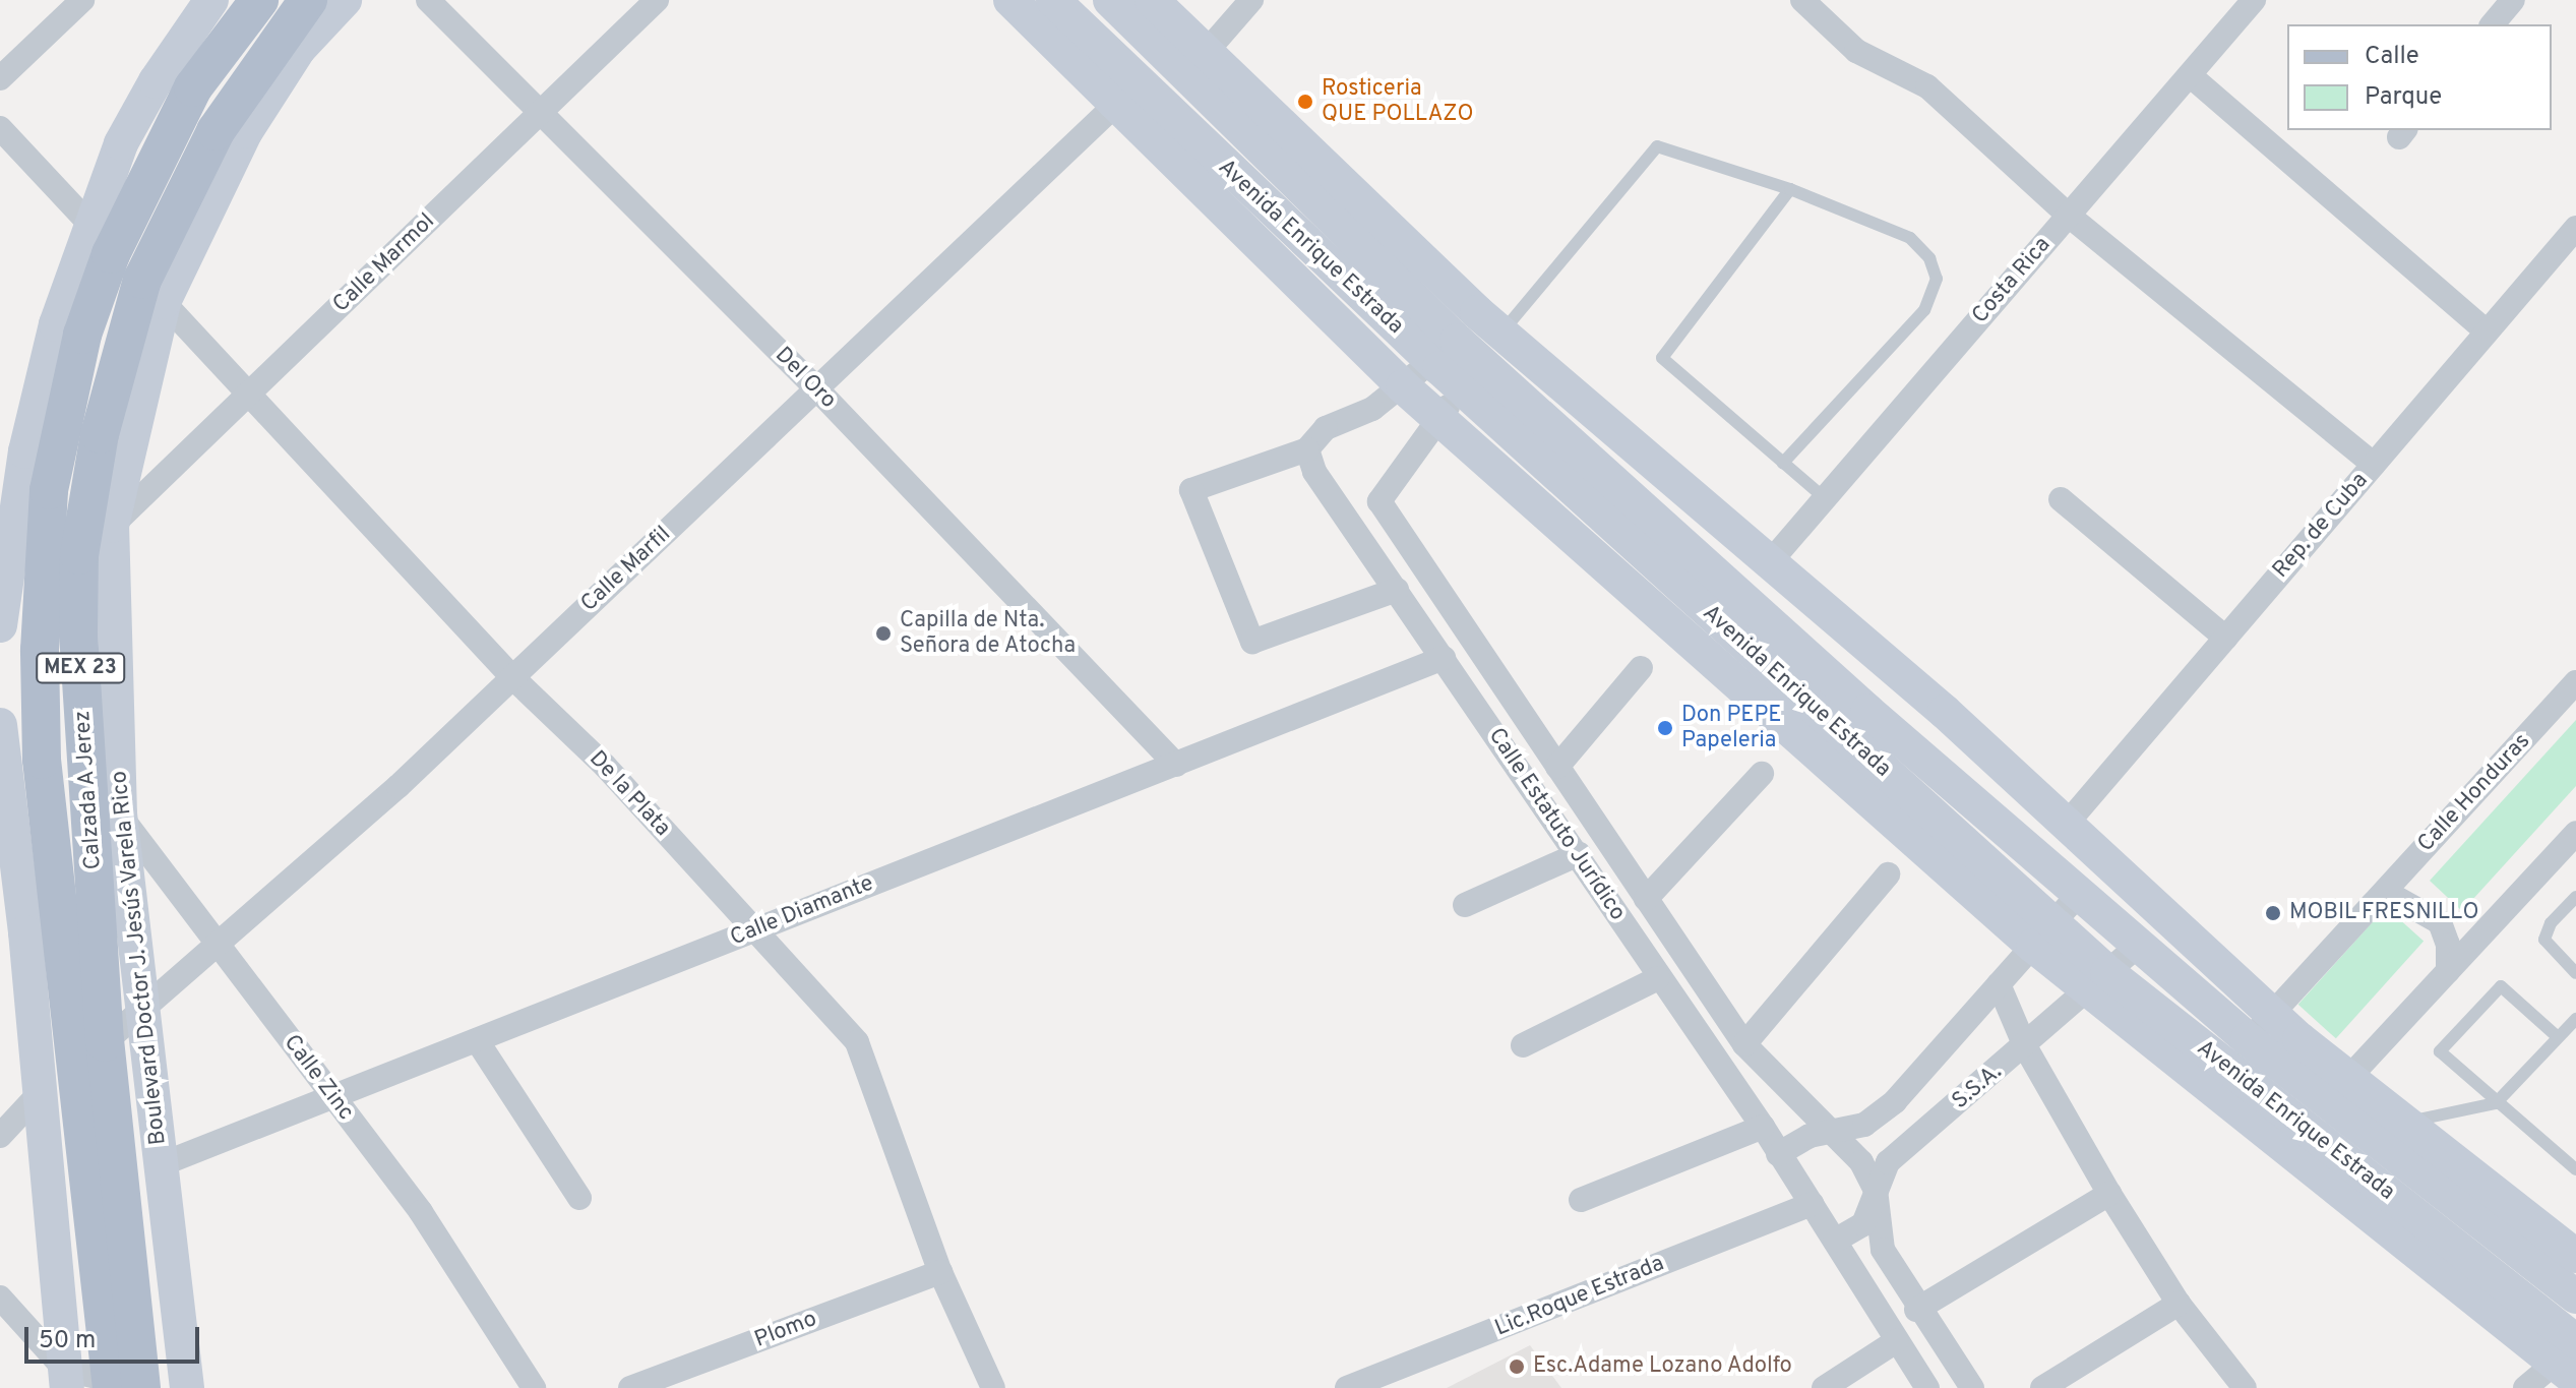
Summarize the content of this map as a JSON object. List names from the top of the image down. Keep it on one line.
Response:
{"streets":{"main road":["MEX 23","Calzada A Jerez"],"street":["Avenida Enrique Estrada","Calle Marmol","Costa Rica","Del Oro","Rep. de Cuba","Calle Marfil","Calle Honduras","De la Plata","Calle Estatuto Jurídico","Calle Diamante","Boulevard Doctor J. Jesús Varela Rico","Calle Zinc","S.S.A.","Lic.Roque Estrada","Plomo"]},"crossings":[["Avenida Enrique Estrada","Calle Marfil"],["Avenida Enrique Estrada","Calle Honduras"],["Avenida Enrique Estrada","S.S.A."],["Calle Marmol","Del Oro"],["Calle Marmol","De la Plata"],["Calle Marmol","Boulevard Doctor J. Jesús Varela Rico"],["Del Oro","Calle Marfil"],["Del Oro","Calle Diamante"],["Calle Marfil","Calzada A Jerez"],["Calle Marfil","De la Plata"],["Calle Marfil","Boulevard Doctor J. Jesús Varela Rico"],["Calle Marfil","Calle Zinc"],["Calzada A Jerez","De la Plata"],["Calzada A Jerez","Boulevard Doctor J. Jesús Varela Rico"],["Calzada A Jerez","Calle Zinc"],["De la Plata","Calle Diamante"],["De la Plata","Boulevard Doctor J. Jesús Varela Rico"],["De la Plata","Plomo"],["Calle Estatuto Jurídico","Calle Diamante"],["Calle Estatuto Jurídico","S.S.A."],["Calle Estatuto Jurídico","Lic.Roque Estrada"],["Calle Diamante","Boulevard Doctor J. Jesús Varela Rico"],["Calle Diamante","Calle Zinc"],["Boulevard Doctor J. Jesús Varela Rico","Calle Zinc"]],"places":["Rosticeria QUE POLLAZO","Capilla de Nta. Señora de Atocha","Don PEPE Papeleria","MOBIL FRESNILLO","Esc.Adame Lozano Adolfo"],"legend":["Calle","Parque"],"scale_bar":"50 m"}
